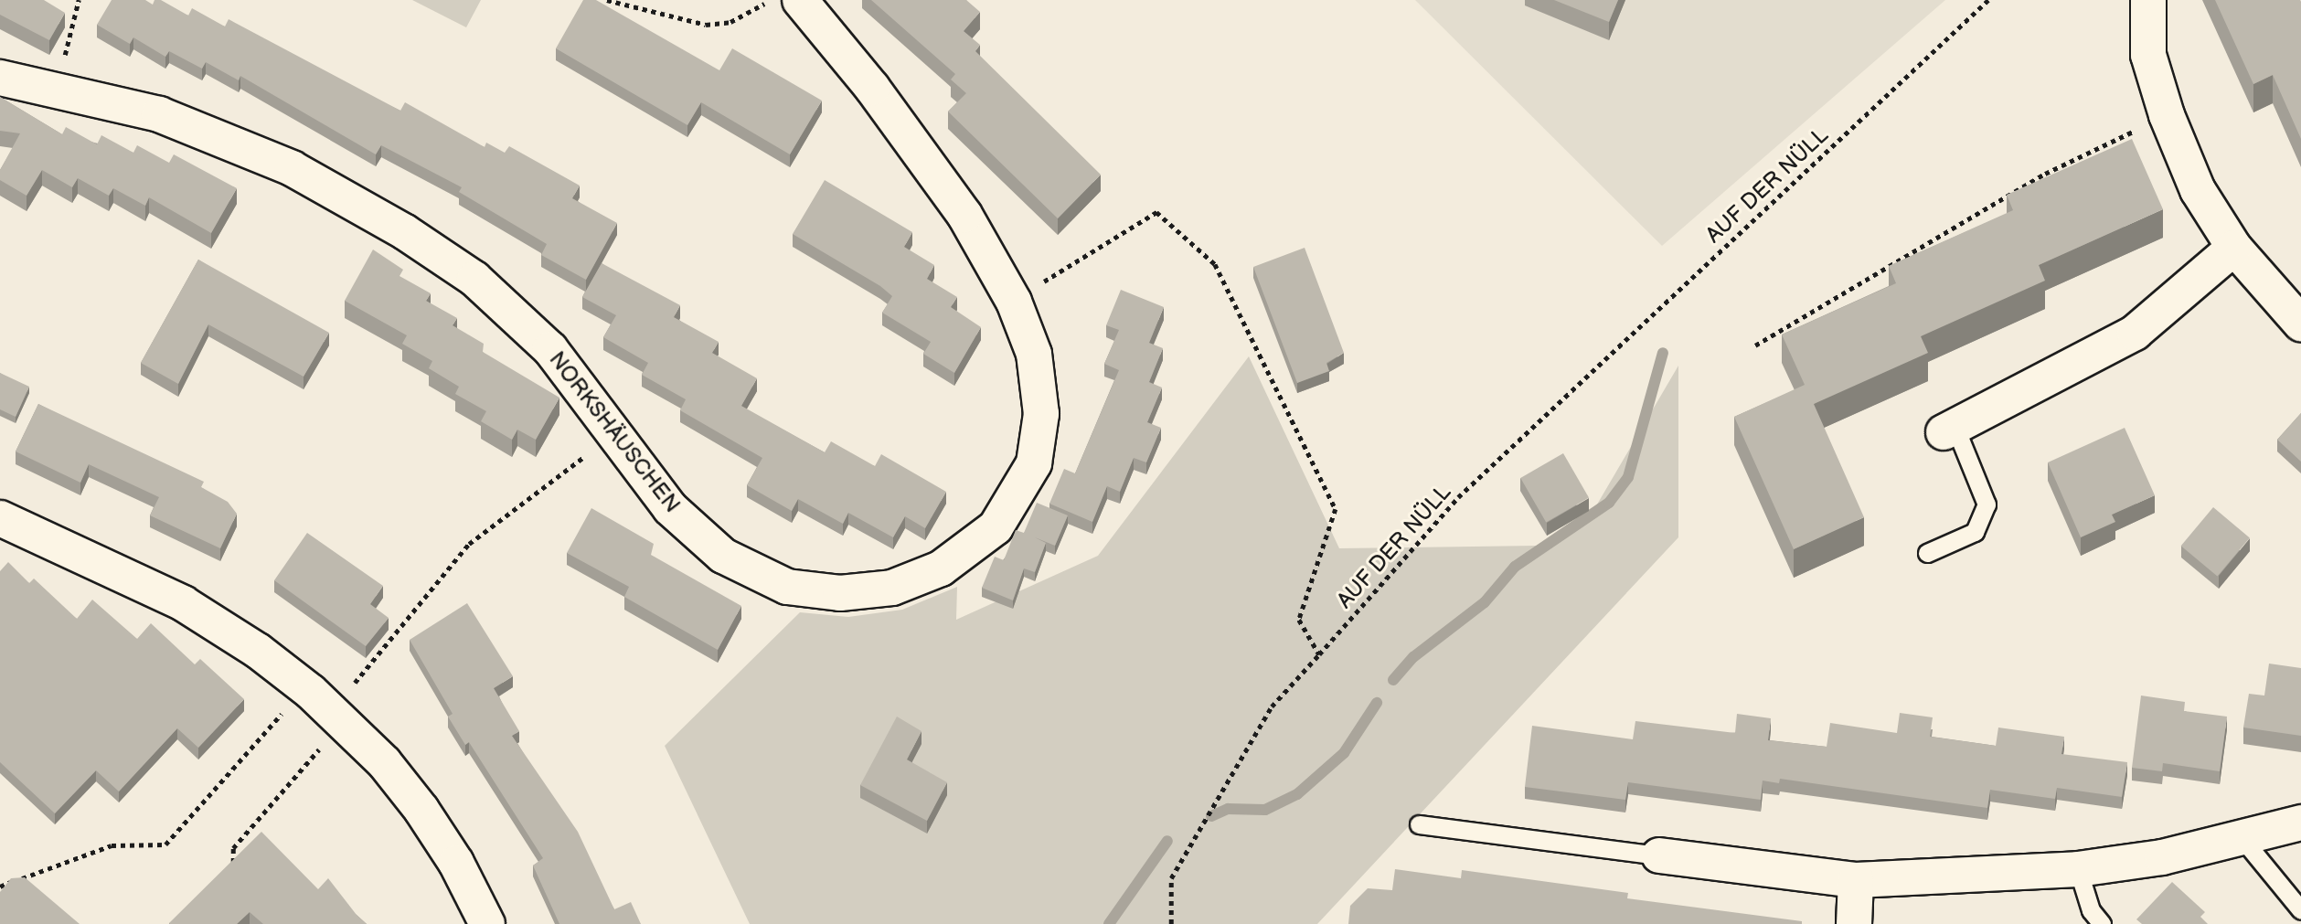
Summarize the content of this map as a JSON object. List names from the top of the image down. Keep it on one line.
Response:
{"streets":{"street":["NORKSHÄUSCHEN"],"path":["AUF DER NÜLL"]},"crossings":[["AUF DER NÜLL","NORKSHÄUSCHEN"]]}
